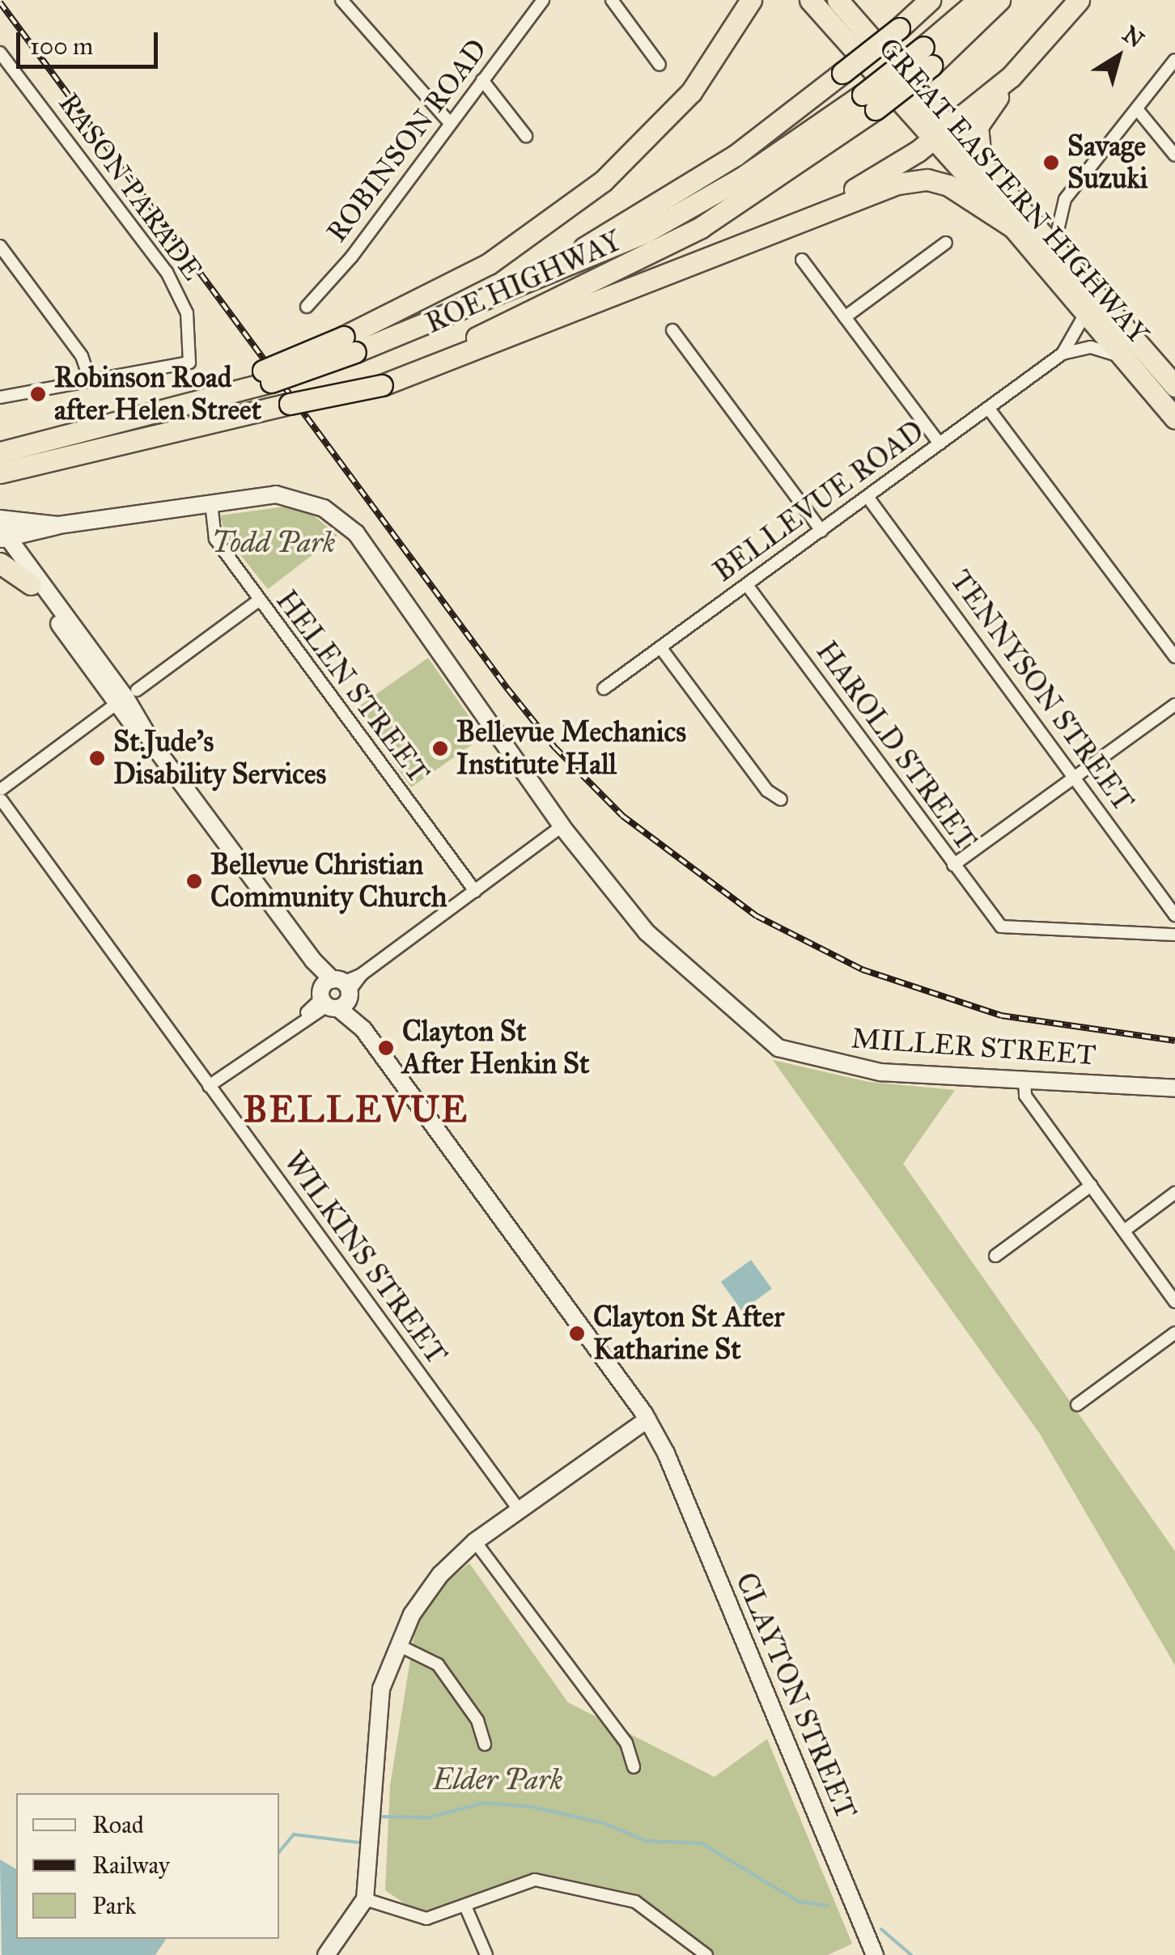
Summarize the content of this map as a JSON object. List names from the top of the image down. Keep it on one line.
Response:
{"streets":{"highway":["GREAT EASTERN HIGHWAY","ROE HIGHWAY"],"main road":["MILLER STREET","CLAYTON STREET"],"street":["ROBINSON ROAD","RASON PARADE","BELLEVUE ROAD","HELEN STREET","TENNYSON STREET","HAROLD STREET","WILKINS STREET"]},"crossings":[["GREAT EASTERN HIGHWAY","BELLEVUE ROAD"],["BELLEVUE ROAD","TENNYSON STREET"],["BELLEVUE ROAD","HAROLD STREET"]],"districts":["BELLEVUE"],"parks":["Todd Park","Elder Park"],"places":["Savage Suzuki","Robinson Road after Helen Street","Bellevue Mechanics Institute Hall","St.Jude's Disability Services","Bellevue Christian Community Church","Clayton St After Henkin St","Clayton St After Katharine St"],"legend":["Road","Railway","Park"],"scale_bar":"100 m","north":"top right"}
